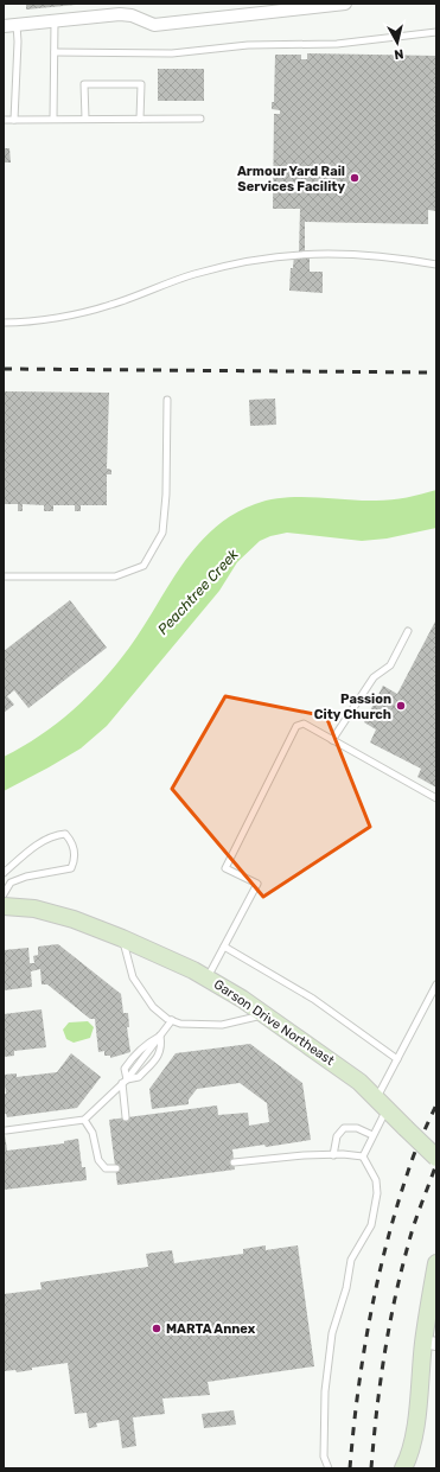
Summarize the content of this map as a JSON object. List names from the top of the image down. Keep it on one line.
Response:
{"streets":{"main road":["Garson Drive Northeast"]},"water":["Peachtree Creek"],"places":["Armour Yard Rail Services Facility","Passion City Church","MARTA Annex"],"north":"bottom"}
